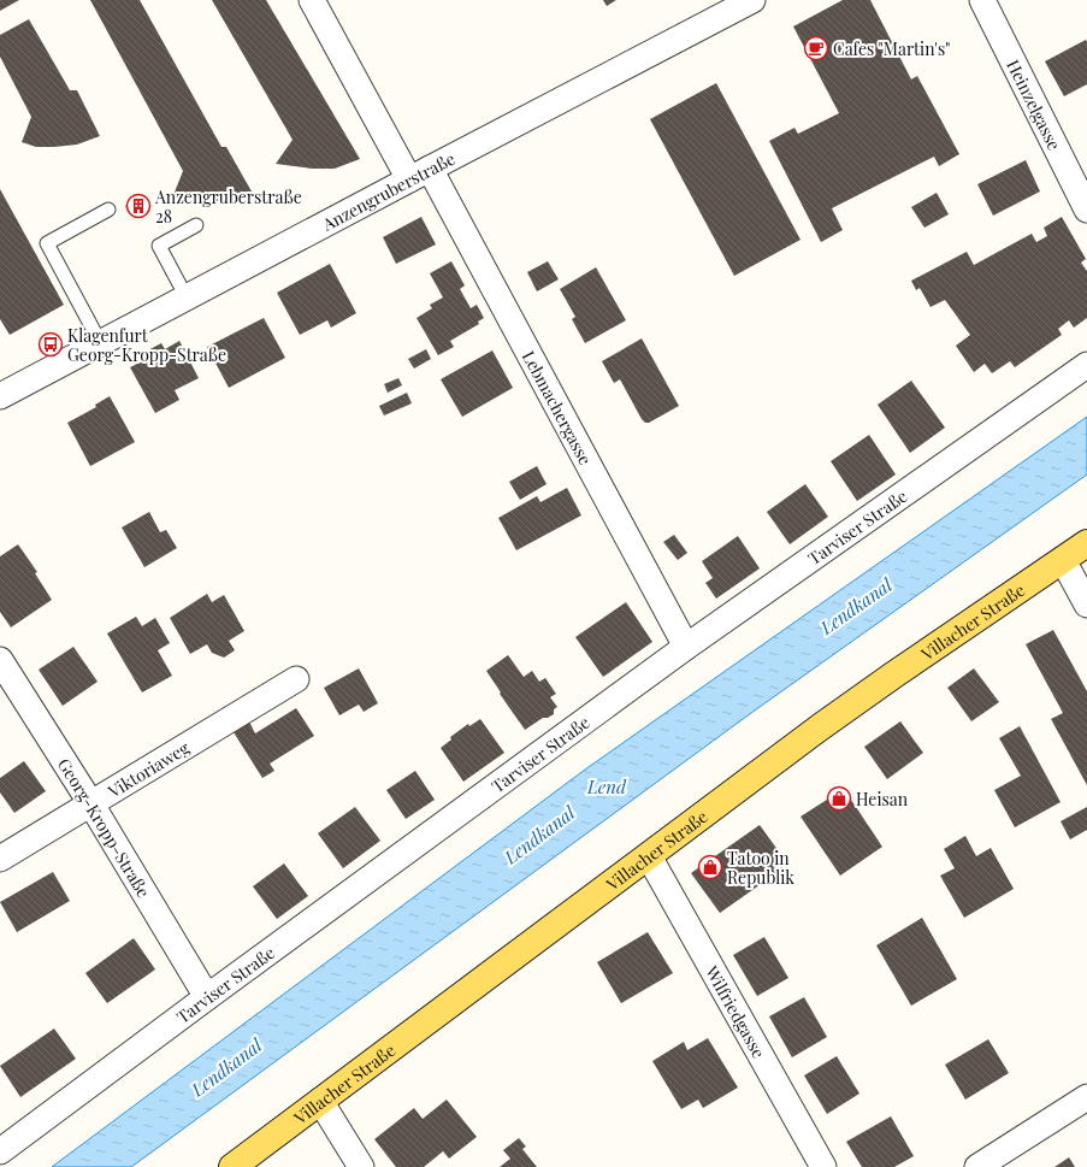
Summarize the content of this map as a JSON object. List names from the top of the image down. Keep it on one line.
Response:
{"streets":{"main road":["Villacher Straße"],"street":["Heinzelgasse","Anzengruberstraße","Lebmachergasse","Tarviser Straße","Viktoriaweg","Georg-Kropp-Straße","Wilfriedgasse"]},"crossings":[["Anzengruberstraße","Lebmachergasse"],["Lebmachergasse","Tarviser Straße"],["Tarviser Straße","Georg-Kropp-Straße"],["Villacher Straße","Wilfriedgasse"],["Viktoriaweg","Georg-Kropp-Straße"]],"water":["Lendkanal","Lend"],"places":{"cafe":["Cafes \"Martin's\""],"building":["Anzengruberstraße 28"],"bus stop":["Klagenfurt Georg-Kropp-Straße"],"shop":["Heisan","Tatoo in Republik"]}}
